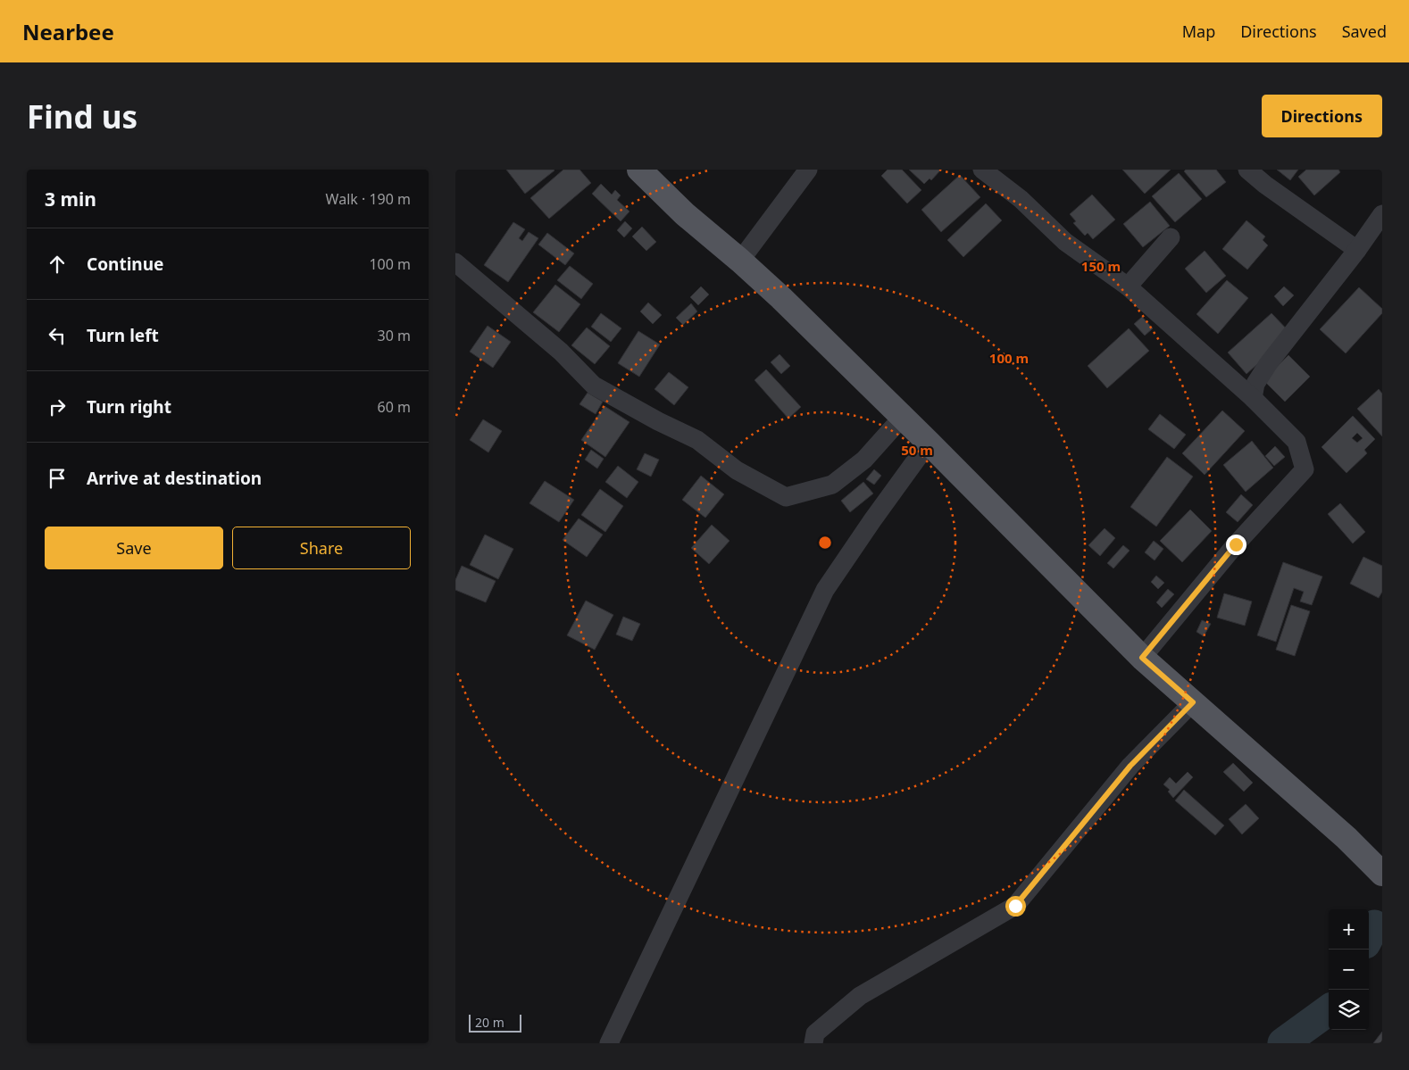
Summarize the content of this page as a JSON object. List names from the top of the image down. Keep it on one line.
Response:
{"scale_bar":"20 m","page":{"header":"Nearbee","nav":["Map","Directions","Saved"],"buttons":["Directions",["Save","Share"]],"title":"Find us","heading":["3 min","Walk · 190 m"],"list":[["Continue","100 m"],["Turn left","30 m"],["Turn right","60 m"],"Arrive at destination"],"map_buttons":["+","−"],"scale":"20 m"},"rings":["150 m","100 m","50 m"]}
